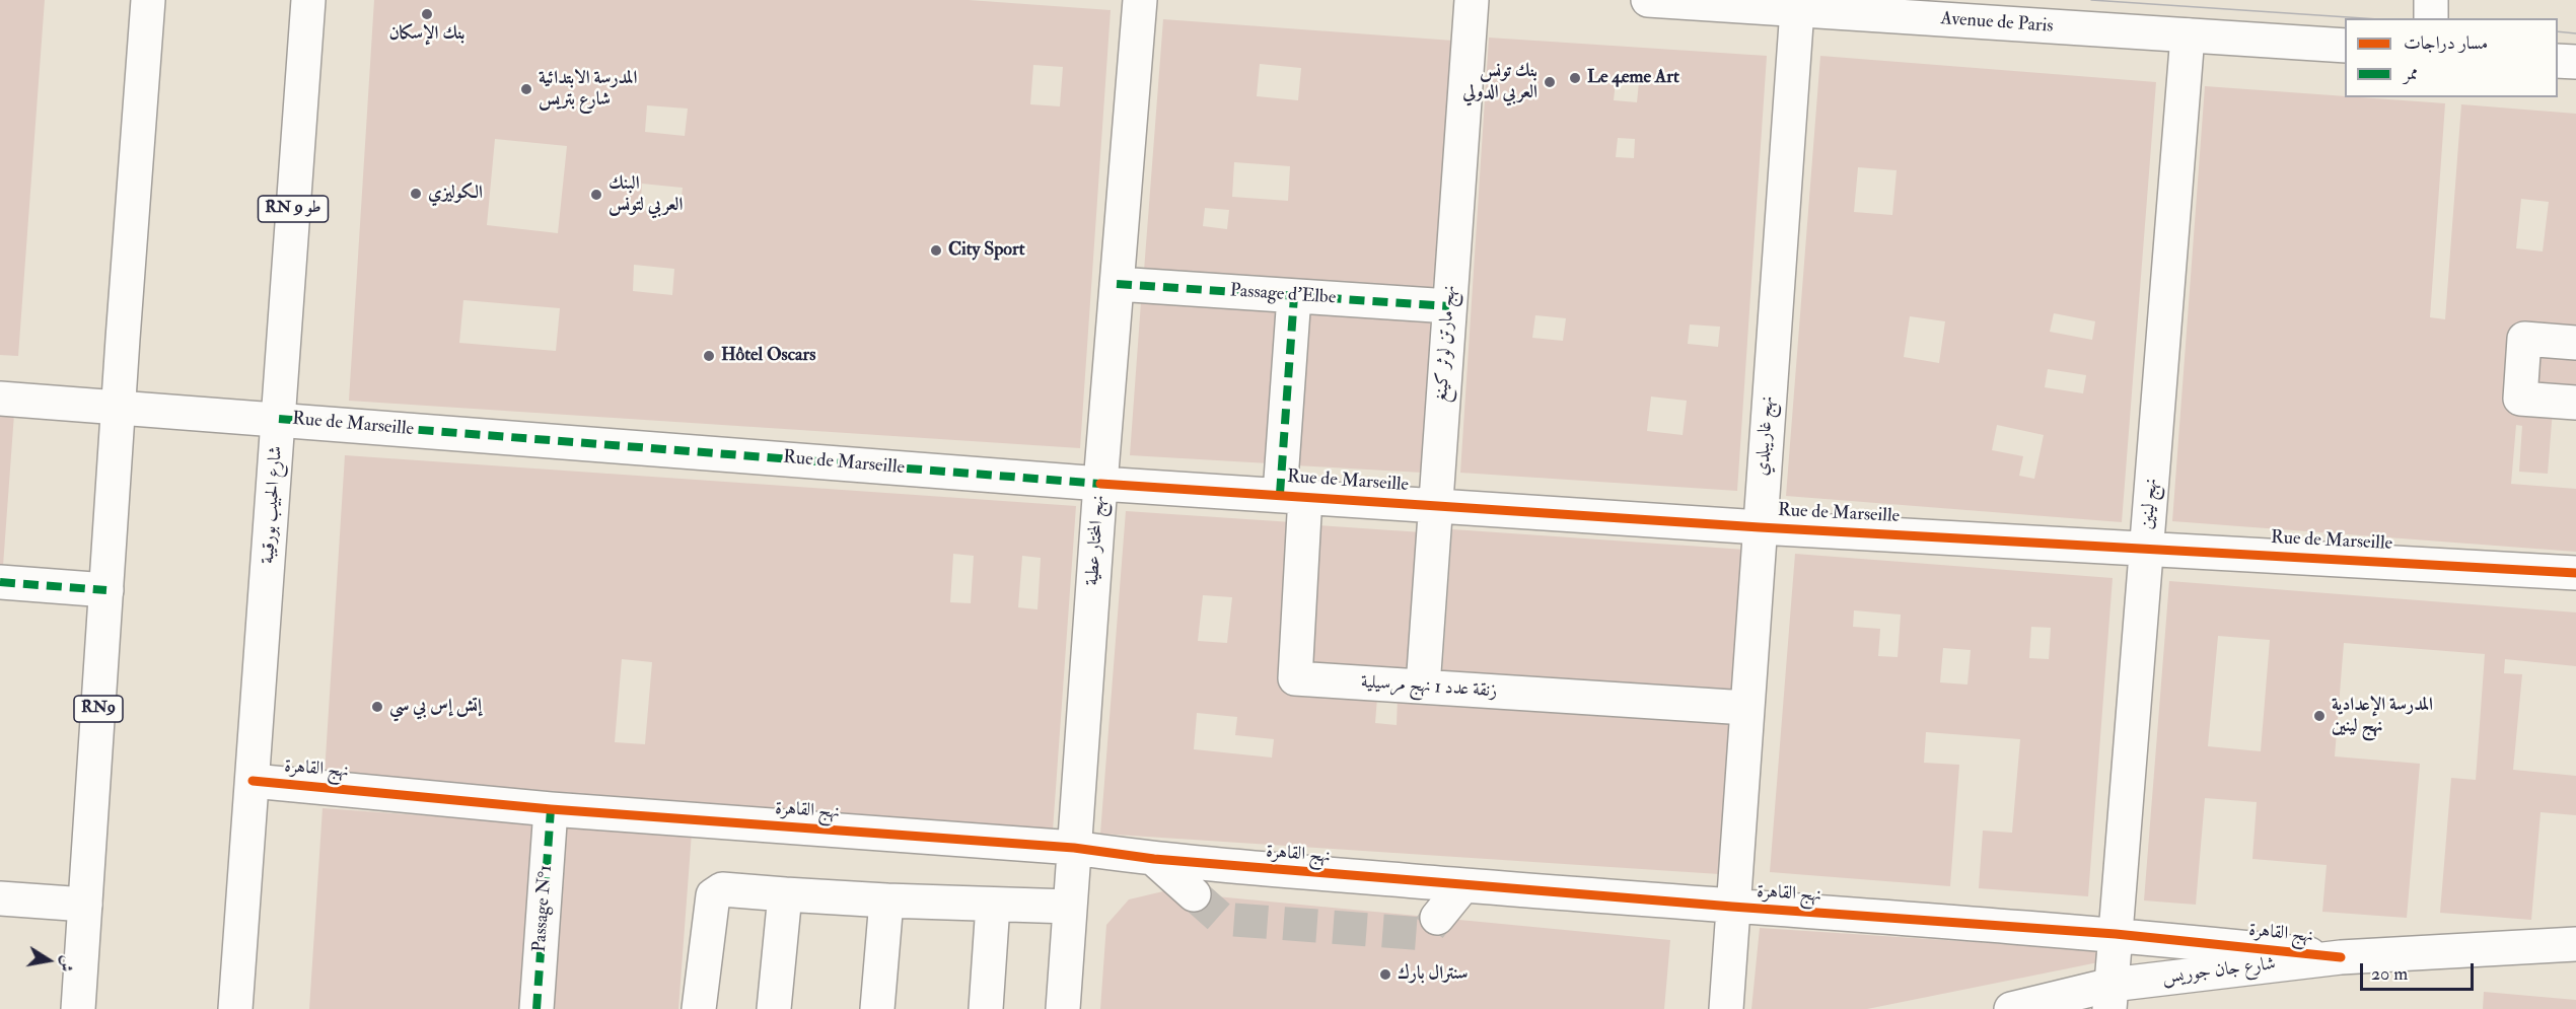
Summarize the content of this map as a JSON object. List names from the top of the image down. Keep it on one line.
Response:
{"streets":{"street":["Avenue de Paris","RN 9 طو","Passage d'Elbe","نهج مارتن لوثر كينغ","Rue de Marseille","نهج غاريبلدي","نهج لينين","شارع الحبيب بورقيبة","نهج المختار عطية","زنقة عدد 1 نهج مرسيلية","RN9","نهج القاهرة","Passage N°1","شارع جان جوريس"]},"crossings":[["Avenue de Paris","نهج غاريبلدي"],["Avenue de Paris","نهج لينين"],["Passage d'Elbe","نهج مارتن لوثر كينغ"],["Passage d'Elbe","نهج المختار عطية"],["نهج مارتن لوثر كينغ","Rue de Marseille"],["نهج مارتن لوثر كينغ","زنقة عدد 1 نهج مرسيلية"],["Rue de Marseille","نهج غاريبلدي"],["Rue de Marseille","نهج لينين"],["Rue de Marseille","شارع الحبيب بورقيبة"],["Rue de Marseille","نهج المختار عطية"],["Rue de Marseille","زنقة عدد 1 نهج مرسيلية"],["Rue de Marseille","RN9"],["نهج غاريبلدي","زنقة عدد 1 نهج مرسيلية"],["نهج غاريبلدي","نهج القاهرة"],["نهج لينين","نهج القاهرة"],["نهج لينين","شارع جان جوريس"],["شارع الحبيب بورقيبة","نهج القاهرة"],["نهج المختار عطية","نهج القاهرة"],["نهج القاهرة","Passage N°1"],["نهج القاهرة","شارع جان جوريس"]],"places":["بنك الإسكان","Le 4eme Art","بنك تونس العربي الدولي","المدرسة الابتدائية شارع بتريس","الكوليزي","البنك العربي لتونس","City Sport","Hôtel Oscars","إتش إس بي سي","المدرسة الإعدادية نهج لينين","سنترال بارك"],"legend":["مسار دراجات","ممر"],"scale_bar":"20 m","north":"right"}
